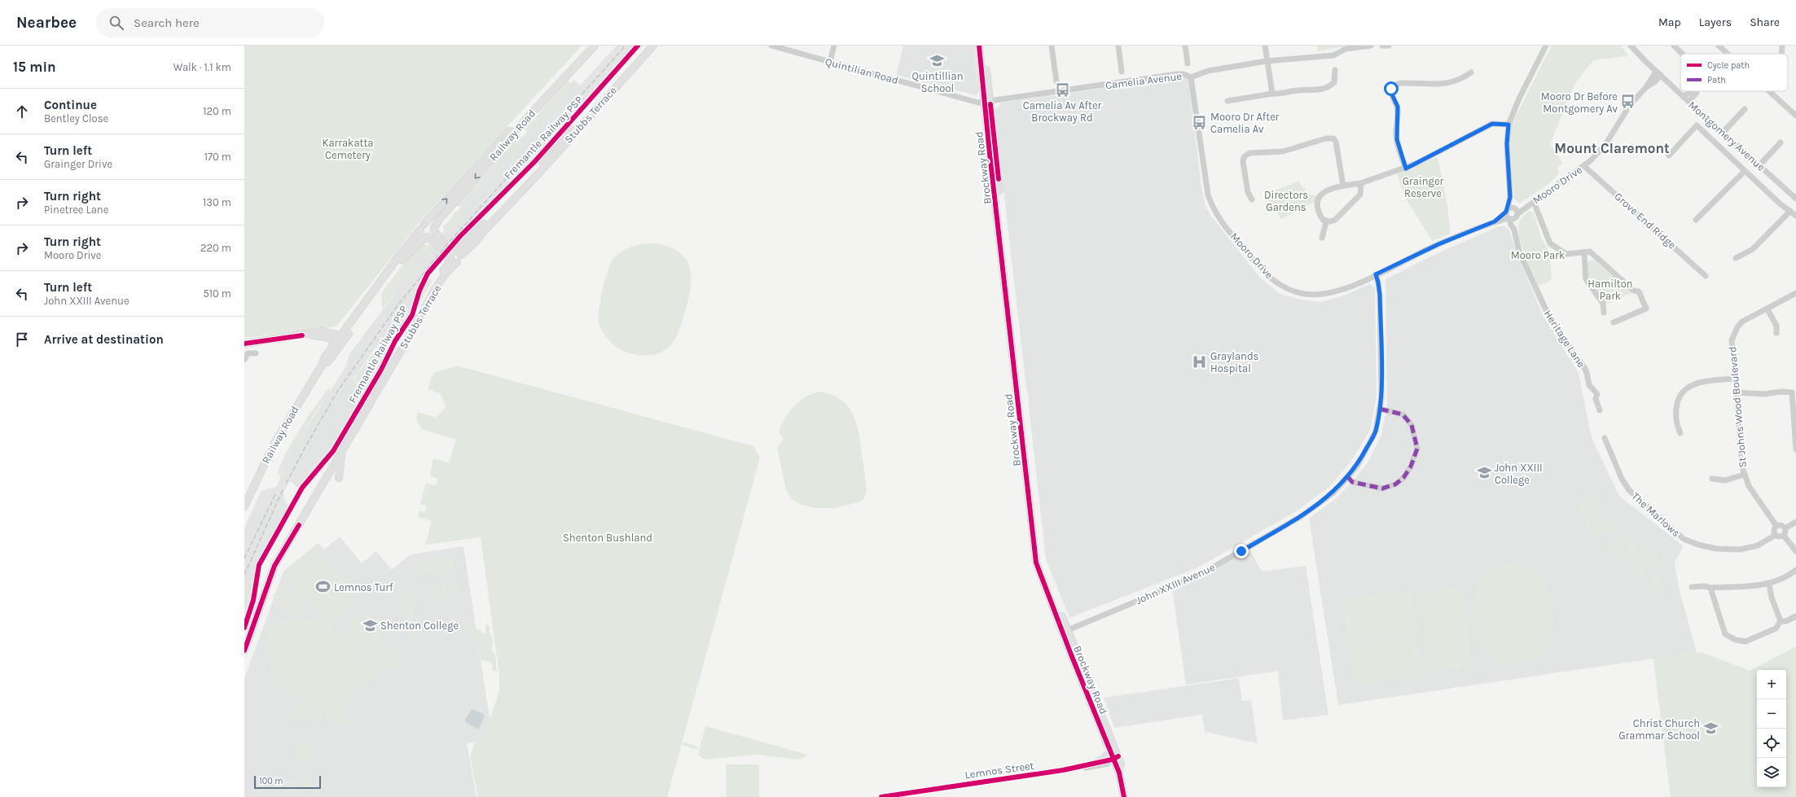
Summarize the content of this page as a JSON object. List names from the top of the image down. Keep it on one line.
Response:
{"streets":{"main road":["Stubbs Terrace","Railway Road","Brockway Road"],"street":["Quintilian Road","Camelia Avenue","Montgomery Avenue","Mooro Drive","Grove End Ridge","Heritage Lane","St Johns Wood Boulevard","The Marlows","John XXIII Avenue","Lemnos Street"],"cycle path":["Fremantle Railway PSP"]},"crossings":[["Quintilian Road","Camelia Avenue"],["Quintilian Road","Brockway Road"],["Camelia Avenue","Brockway Road"],["Camelia Avenue","Mooro Drive"],["Montgomery Avenue","Mooro Drive"],["Brockway Road","John XXIII Avenue"],["Brockway Road","Lemnos Street"],["Mooro Drive","Grove End Ridge"],["Mooro Drive","Heritage Lane"],["Mooro Drive","John XXIII Avenue"],["St Johns Wood Boulevard","The Marlows"]],"districts":["Mount Claremont"],"parks":["Karrakatta Cemetery","Grainger Reserve","Directors Gardens","Mooro Park","Hamilton Park","Shenton Bushland"],"places":{"school or university":["Quintillian School","John XXIII College","Shenton College","Christ Church Grammar School"],"bus stop":["Camelia Av After Brockway Rd","Mooro Dr Before Montgomery Av","Mooro Dr After Camelia Av"],"hospital":["Graylands Hospital"],"sports":["Lemnos Turf"]},"legend":["Cycle path","Path"],"scale_bar":"100 m","page":{"header":"Nearbee","search":"Search here","nav":["Map","Layers","Share"],"heading":["15 min","Walk · 1.1 km"],"list":[["Continue","Bentley Close","120 m"],["Turn left","Grainger Drive","170 m"],["Turn right","Pinetree Lane","130 m"],["Turn right","Mooro Drive","220 m"],["Turn left","John XXIII Avenue","510 m"],"Arrive at destination"],"map_buttons":["+","−"],"scale":"100 m"}}
